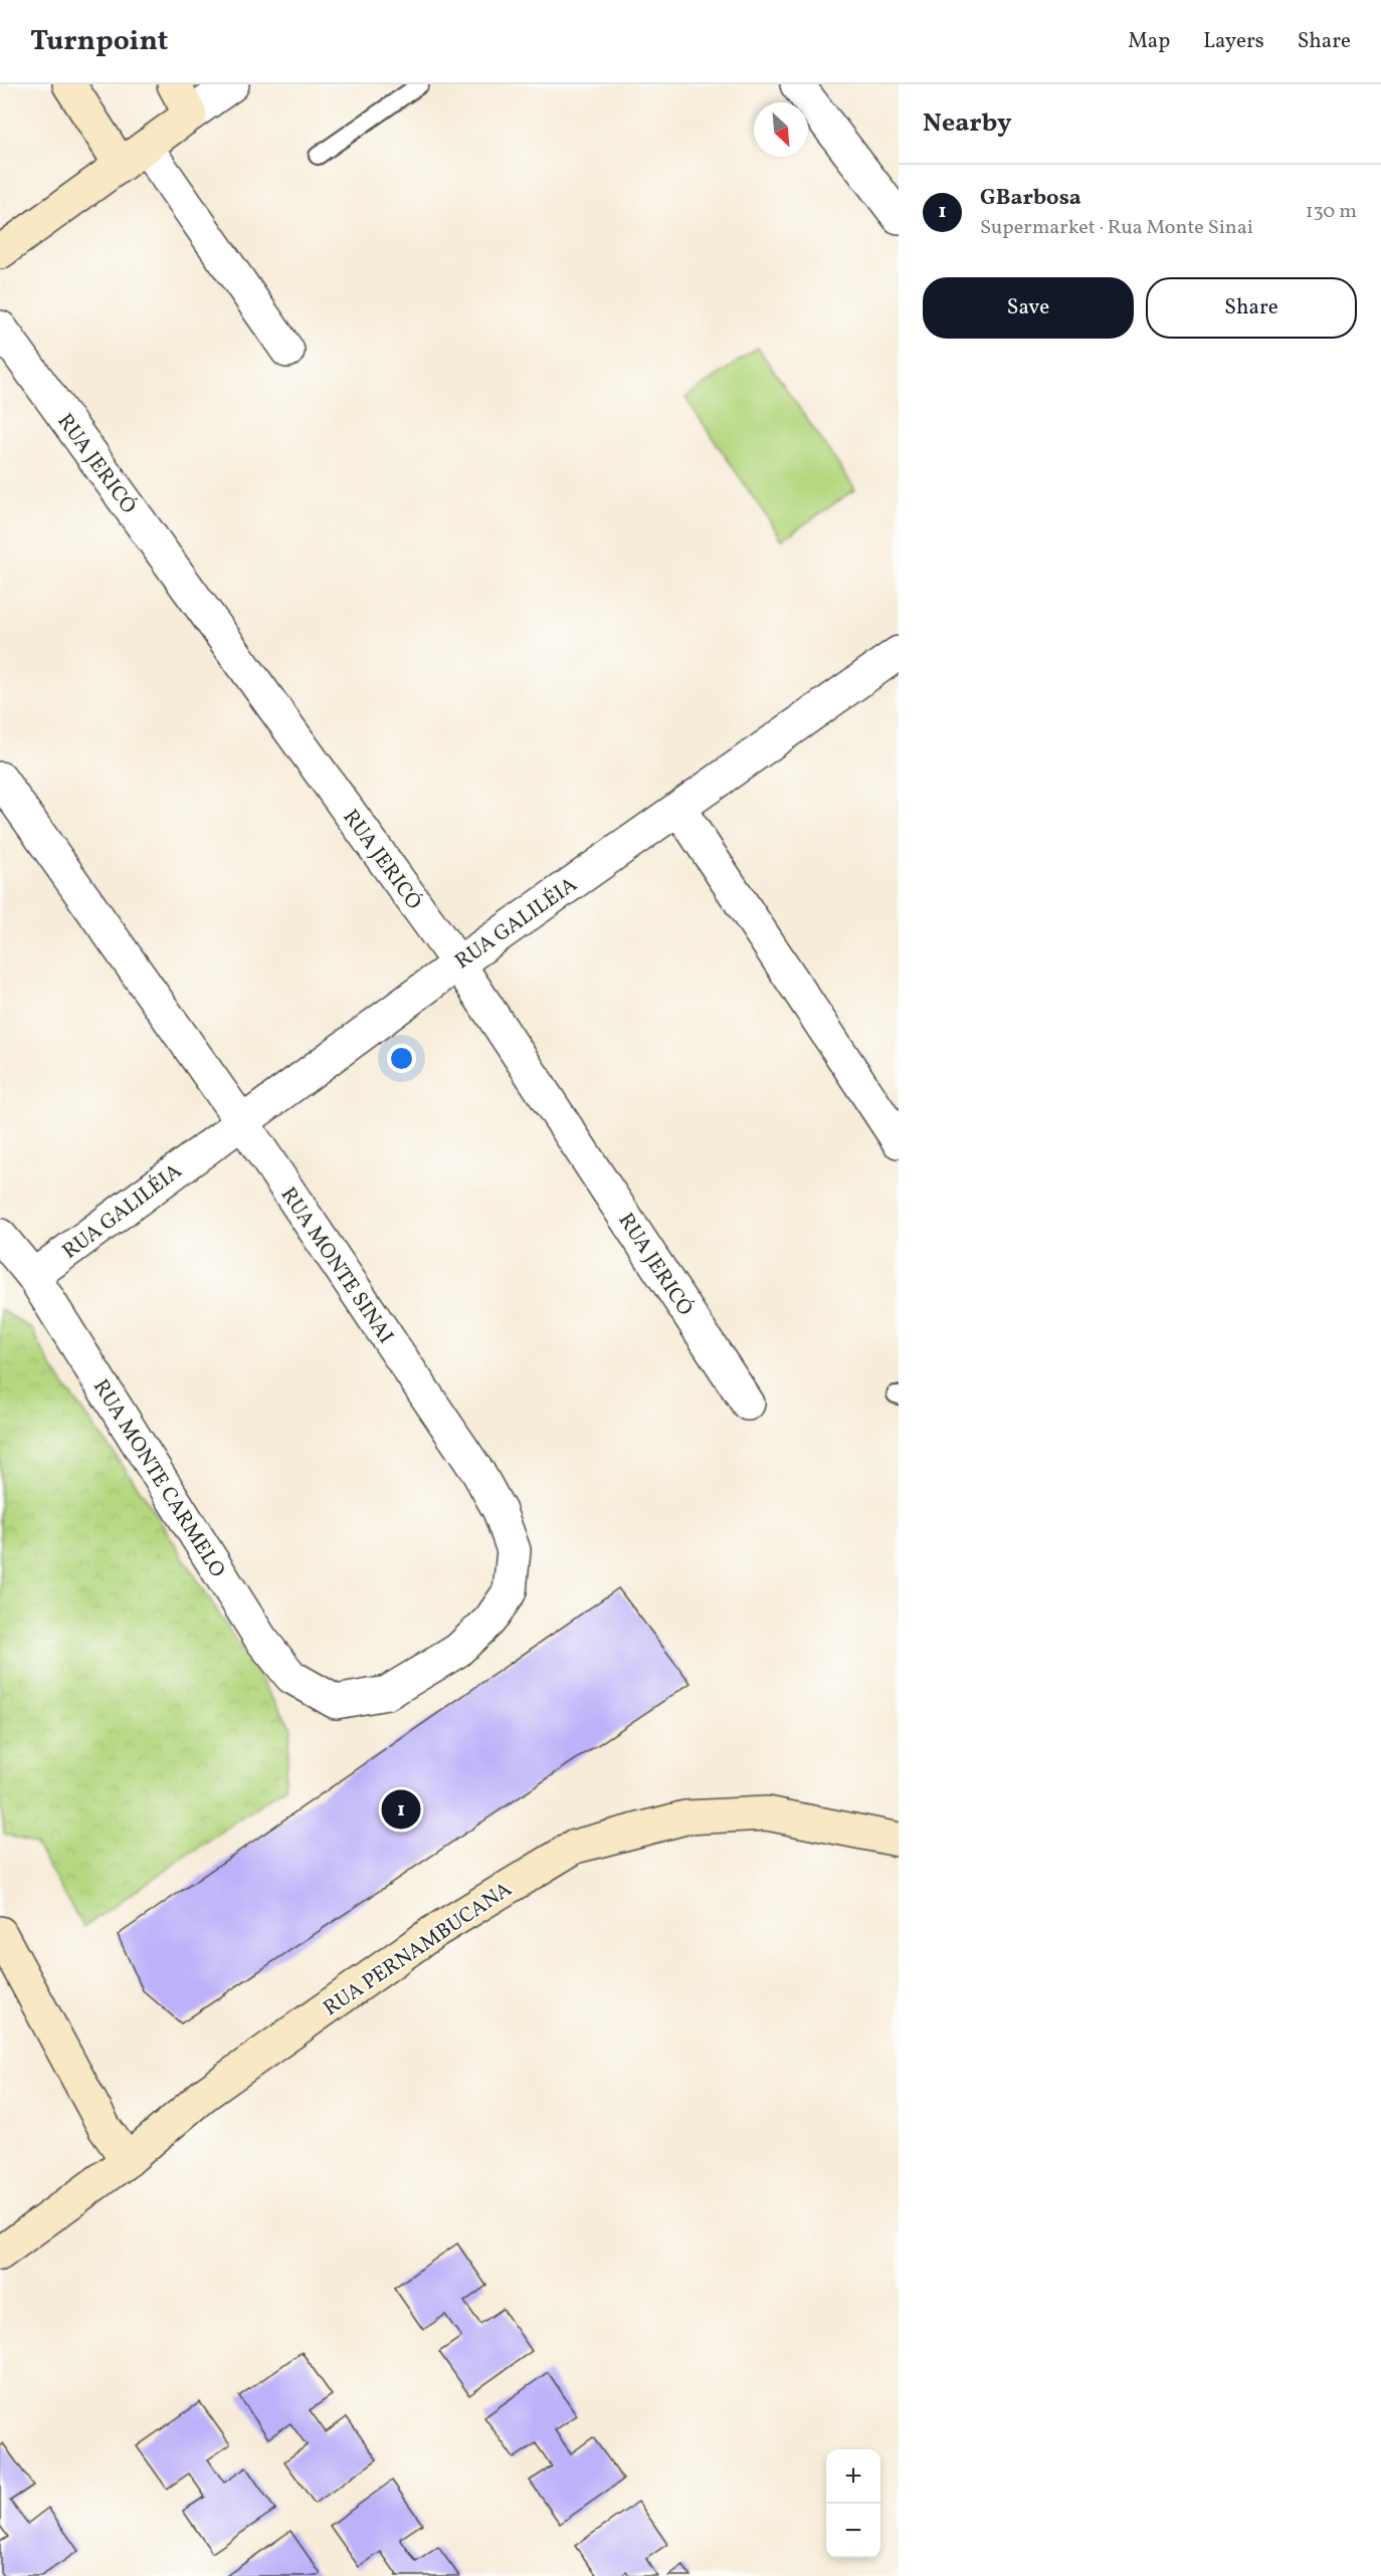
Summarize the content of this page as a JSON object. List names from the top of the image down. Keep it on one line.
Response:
{"streets":{"main road":["RUA PERNAMBUCANA"],"street":["RUA JERICÓ","RUA GALILÉIA","RUA MONTE SINAI","RUA MONTE CARMELO"]},"crossings":[["RUA JERICÓ","RUA GALILÉIA"],["RUA GALILÉIA","RUA MONTE SINAI"],["RUA GALILÉIA","RUA MONTE CARMELO"],["RUA MONTE SINAI","RUA MONTE CARMELO"]],"north":"bottom right","page":{"header":"Turnpoint","nav":["Map","Layers","Share"],"heading":"Nearby","list":[{"mark":"1","name":"GBarbosa","note":"Supermarket · Rua Monte Sinai","value":"130 m"}],"buttons":["Save","Share"],"pins":"1","map_buttons":["+","−"]}}
